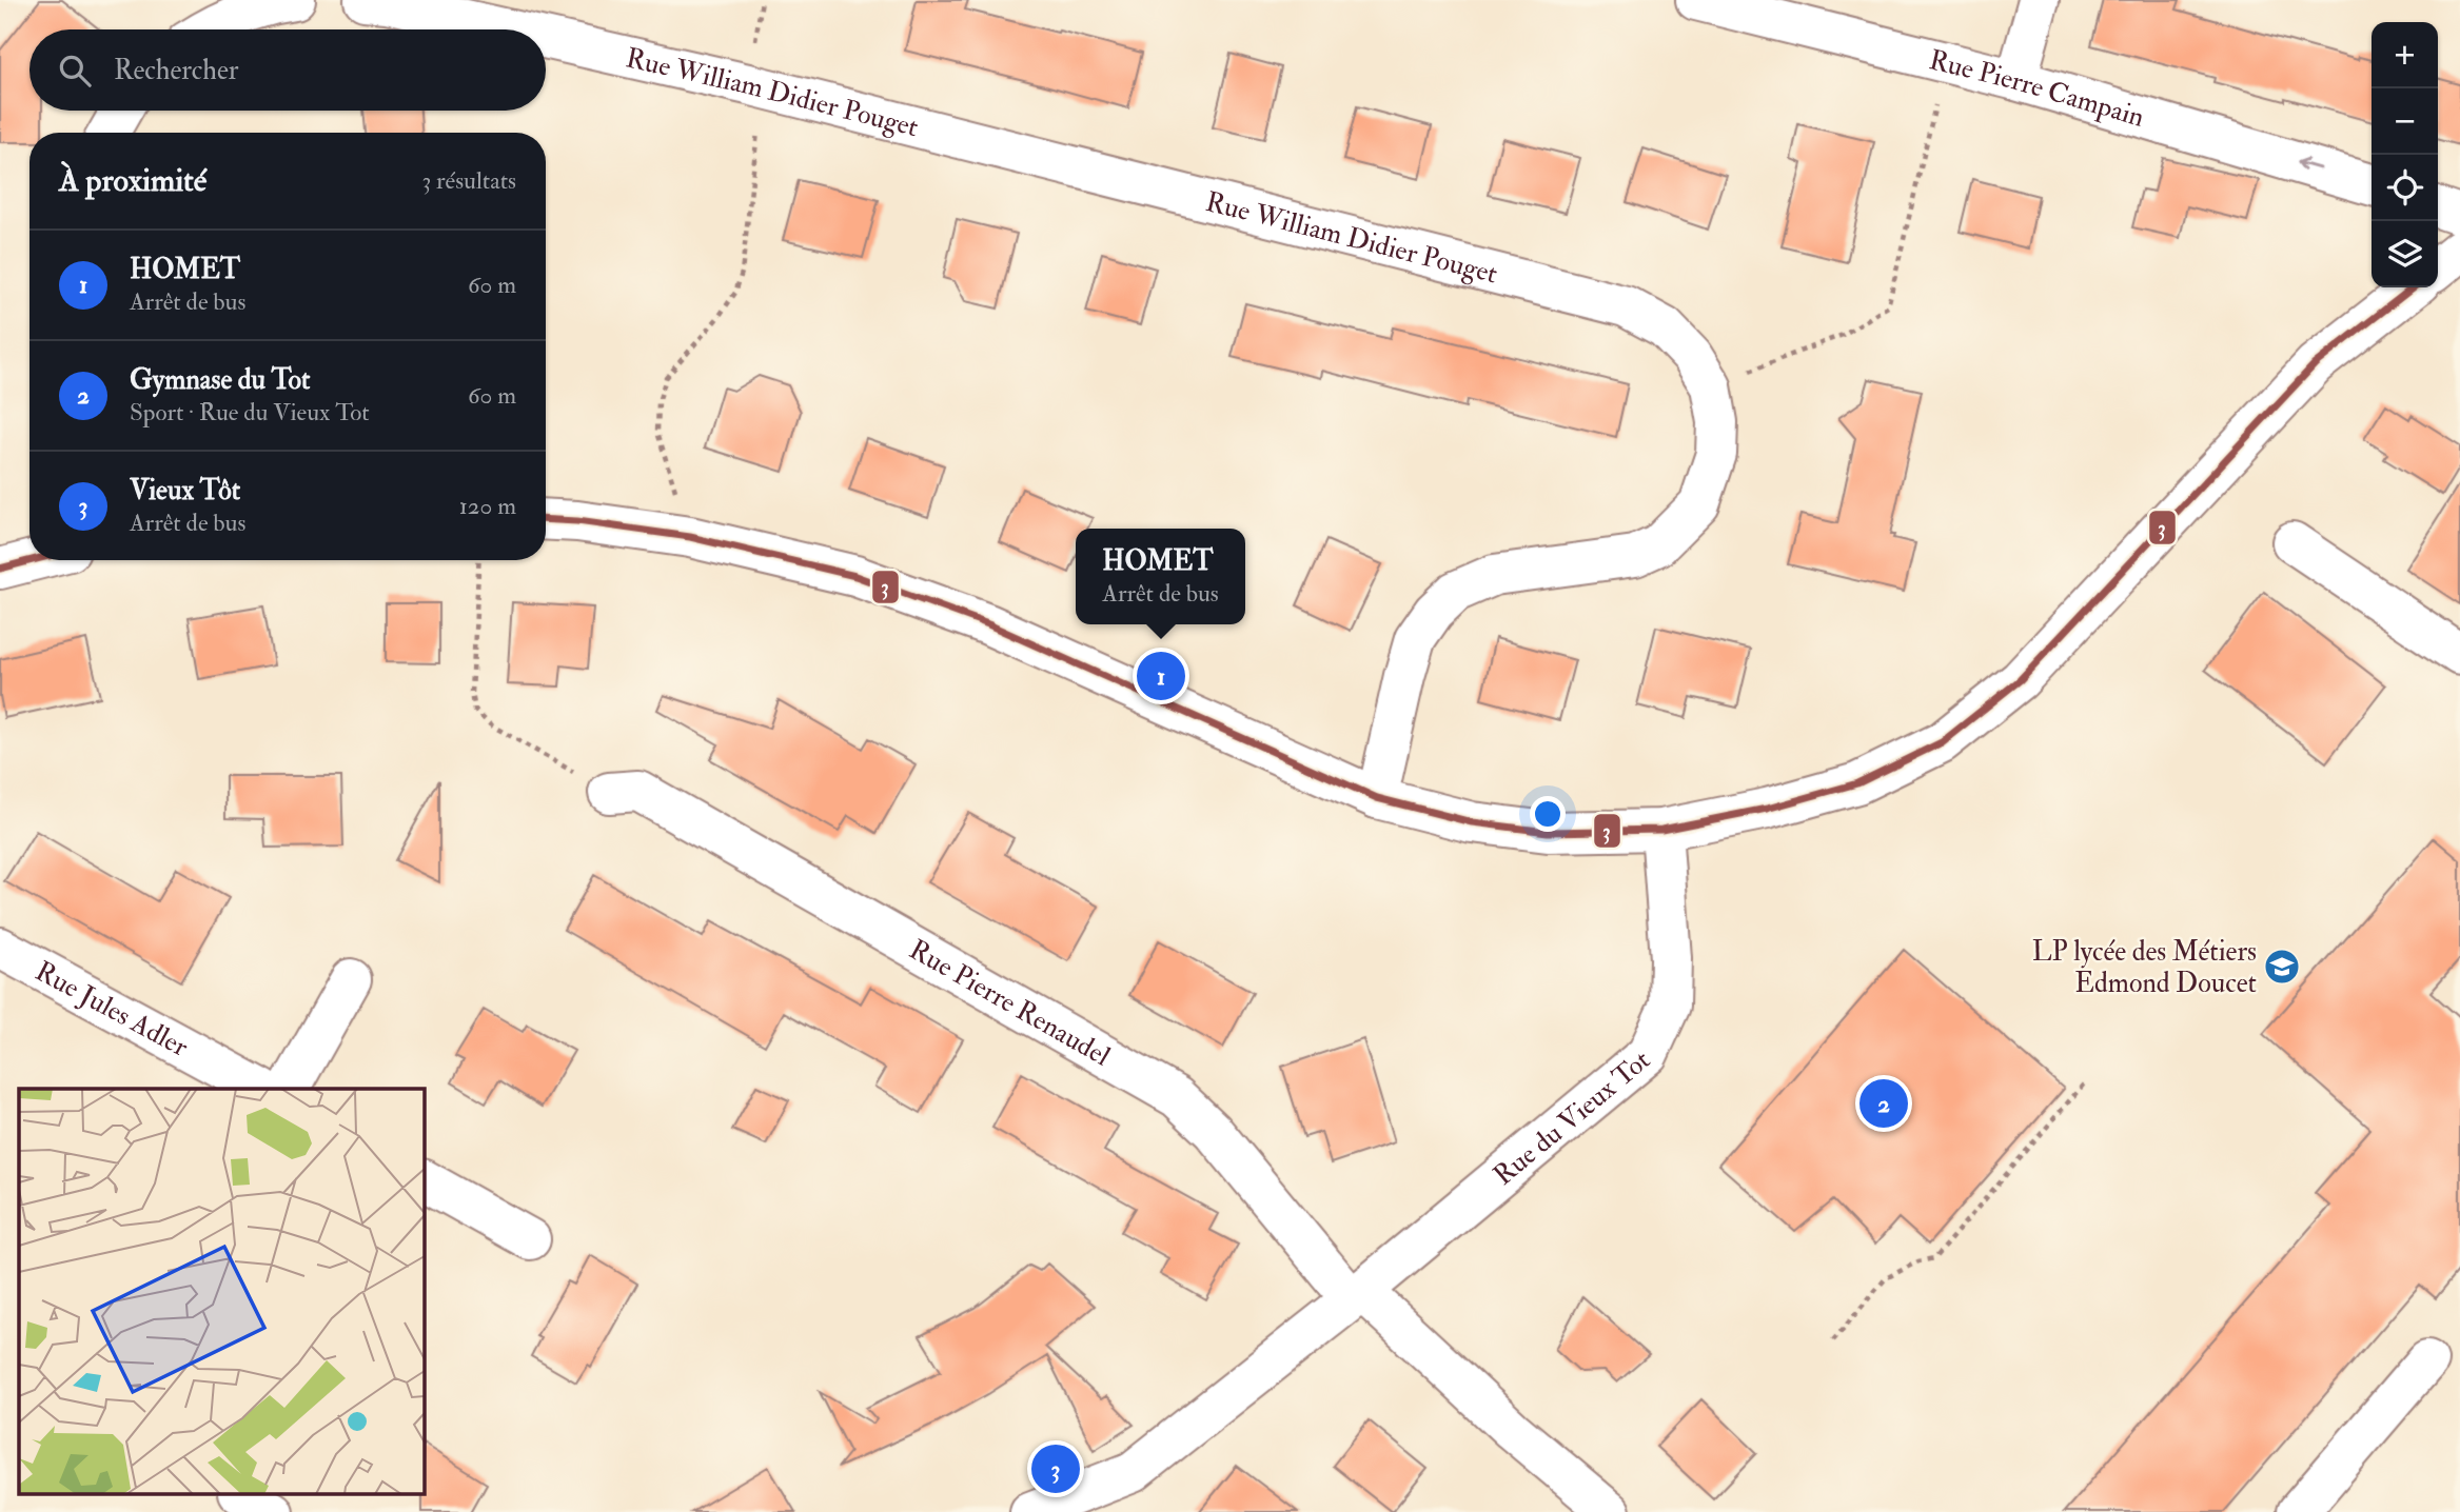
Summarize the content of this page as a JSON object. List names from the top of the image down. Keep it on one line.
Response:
{"streets":{"street":["Rue Pierre Campain","Rue William Didier Pouget","Rue Pierre Renaudel","Rue Jules Adler","Rue du Vieux Tot"]},"crossings":[["Rue Pierre Renaudel","Rue du Vieux Tot"]],"one_way":["Rue Pierre Campain"],"places":{"school or university":["LP lycée des Métiers Edmond Doucet"]},"lines":["transit line 3"],"page":{"map_buttons":["+","−"],"search":"Rechercher","heading":["À proximité","3 résultats"],"list":[{"mark":"1","name":"HOMET","note":"Arrêt de bus","value":"60 m"},{"mark":"2","name":"Gymnase du Tot","note":"Sport · Rue du Vieux Tot","value":"60 m"},{"mark":"3","name":"Vieux Tôt","note":"Arrêt de bus","value":"120 m"}],"popup":["HOMET","Arrêt de bus"],"pins":["1","2","3"]}}
